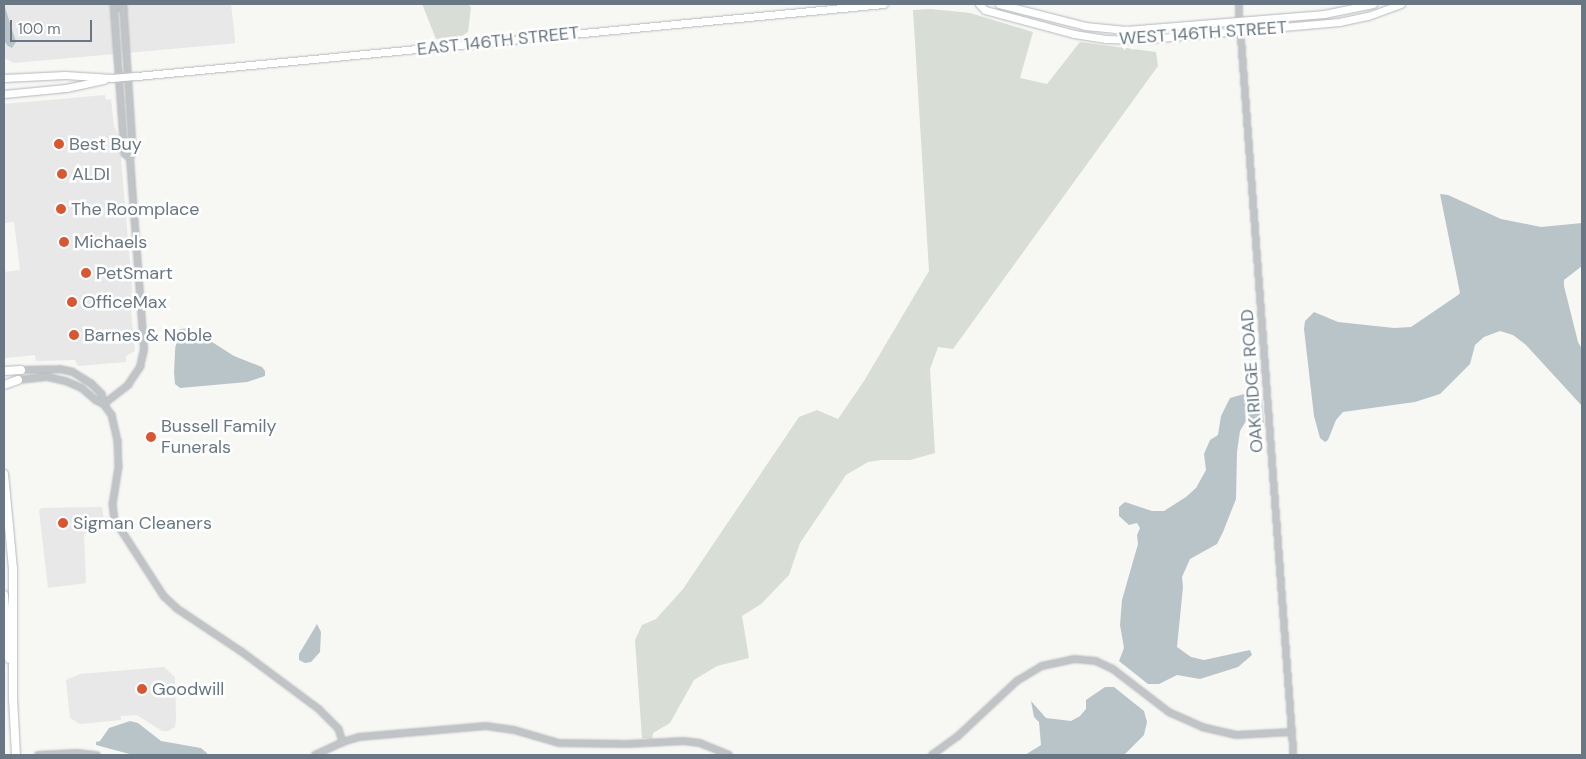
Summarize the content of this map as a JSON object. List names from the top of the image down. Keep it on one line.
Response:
{"streets":{"main road":["WEST 146TH STREET","EAST 146TH STREET"],"street":["OAK RIDGE ROAD"]},"crossings":[["WEST 146TH STREET","OAK RIDGE ROAD"]],"places":["Best Buy","ALDI","The Roomplace","Michaels","PetSmart","OfficeMax","Barnes & Noble","Bussell Family Funerals","Sigman Cleaners","Goodwill"],"scale_bar":"100 m"}
